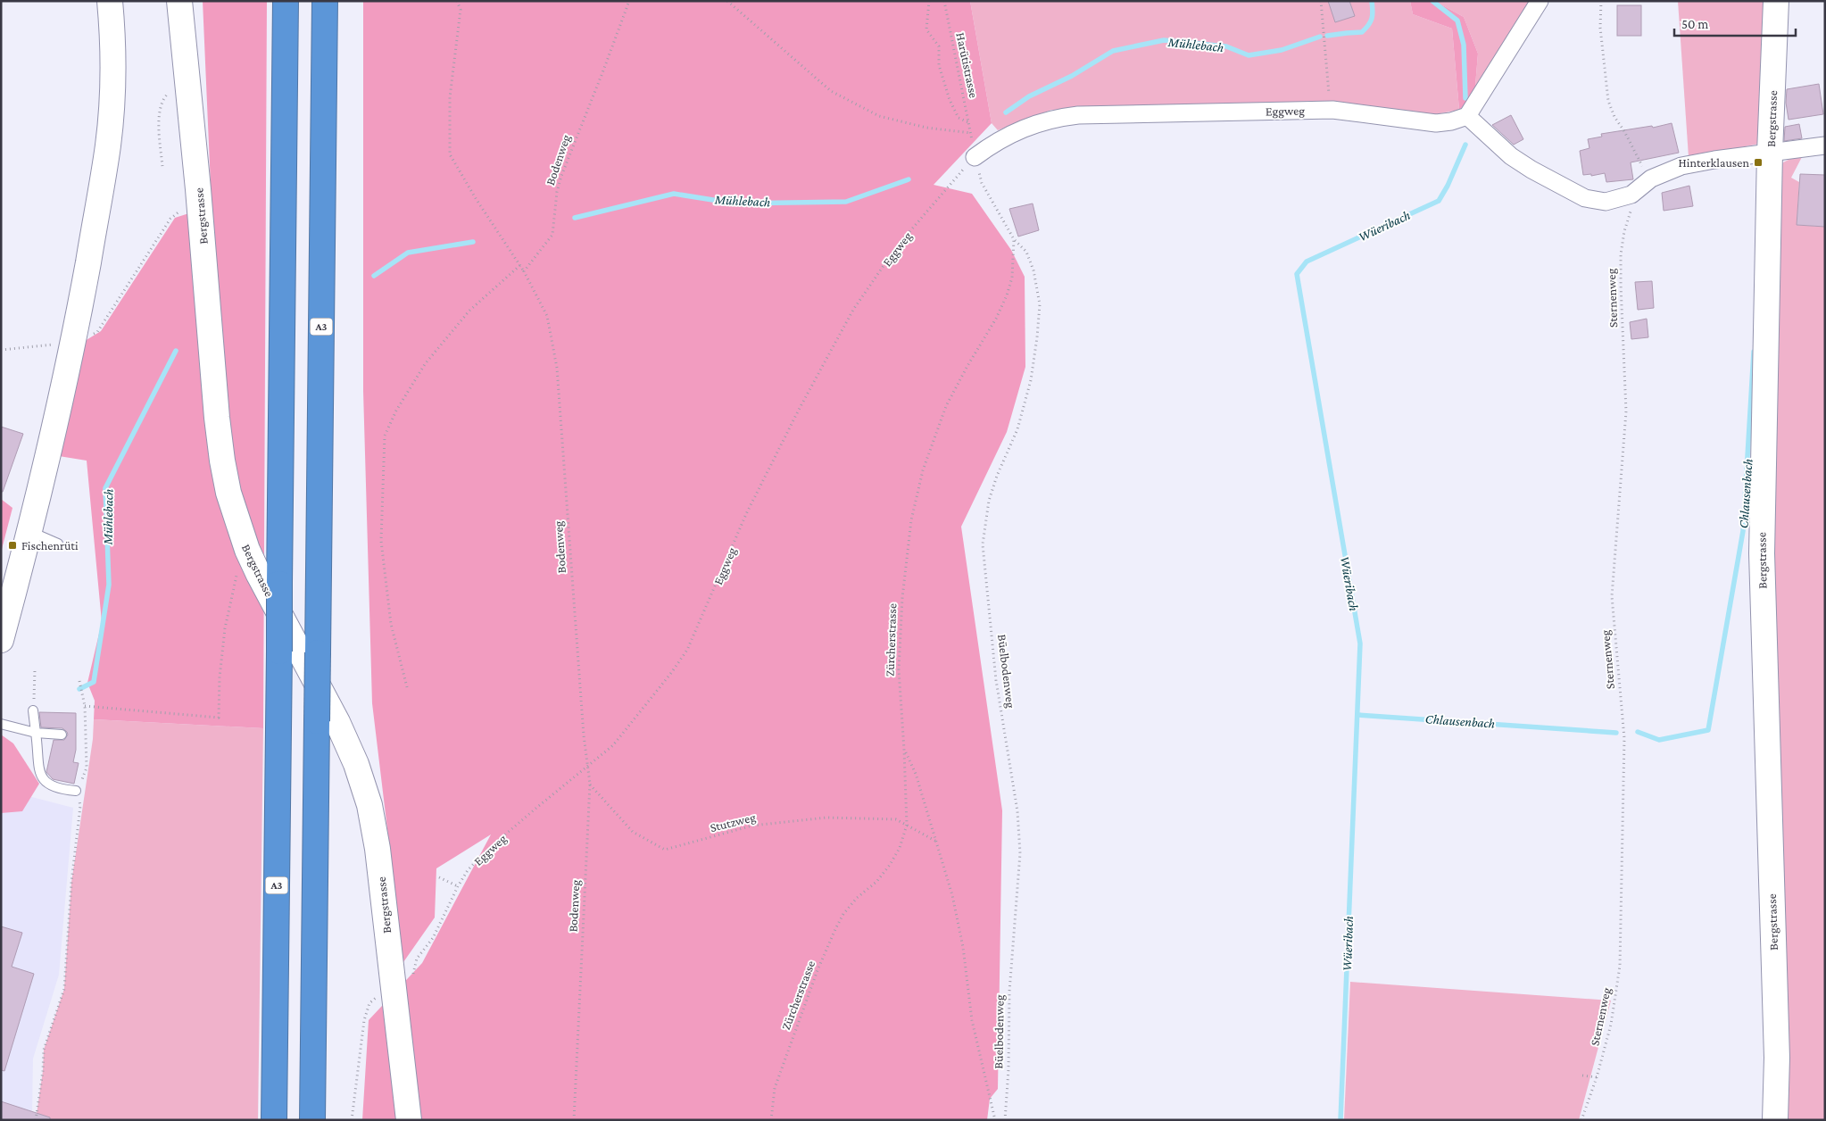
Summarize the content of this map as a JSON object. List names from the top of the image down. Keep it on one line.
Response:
{"streets":{"highway":["A3"],"street":["Eggweg","Bergstrasse"],"path":["Harütistrasse","Bodenweg","Sternenweg","Zürcherstrasse","Büelbodenweg","Stutzweg"]},"crossings":[["Eggweg","Bergstrasse"],["Eggweg","Bodenweg"],["Bodenweg","Stutzweg"],["Zürcherstrasse","Büelbodenweg"],["Zürcherstrasse","Stutzweg"]],"water":["Mühlebach","Wüeribach","Chlausenbach"],"places":{"transit":["Hinterklausen","Fischenrüti"]},"scale_bar":"50 m"}
